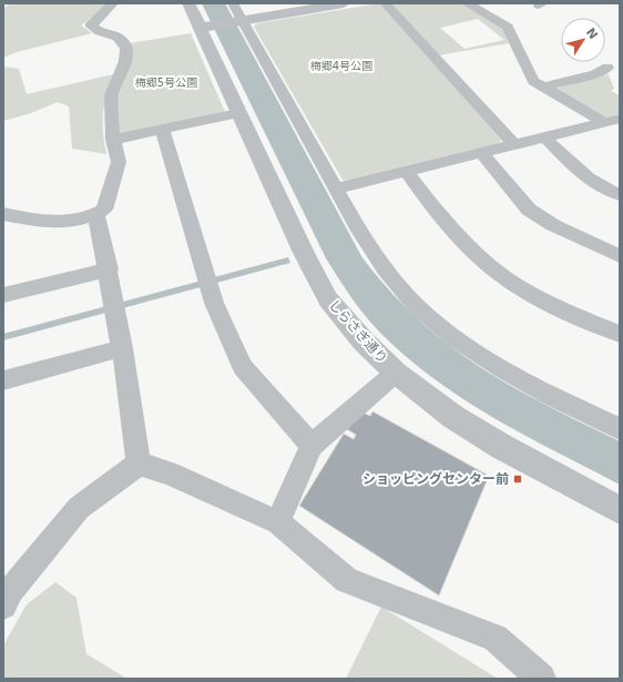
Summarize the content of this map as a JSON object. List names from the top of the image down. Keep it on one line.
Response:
{"streets":{"street":["しらさぎ通り"]},"parks":["梅郷4号公園","梅郷5号公園"],"places":{"transit":["ショッピングセンター前"]},"north":"top right"}
